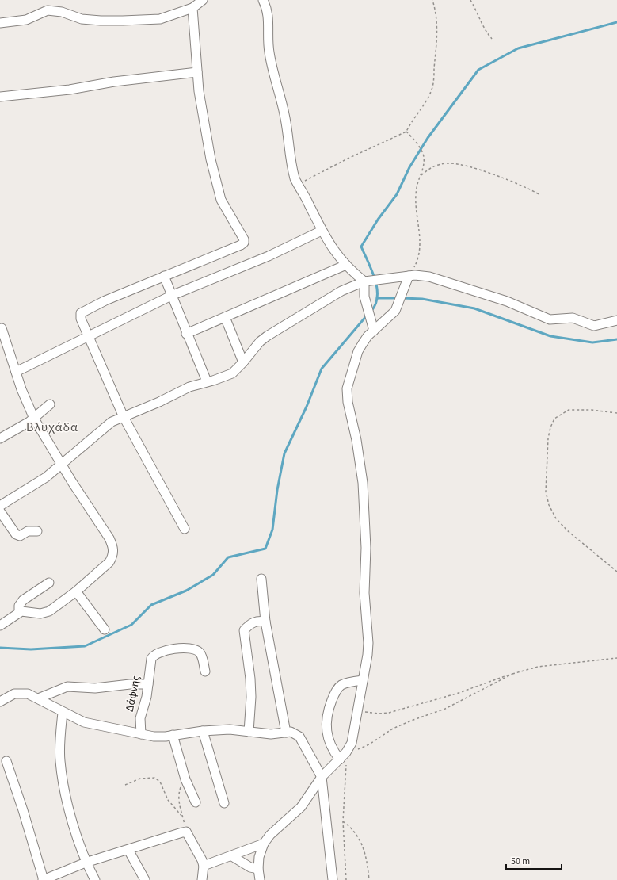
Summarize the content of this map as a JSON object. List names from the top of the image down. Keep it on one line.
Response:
{"streets":{"street":["Δάφνης"]},"districts":["Βλυχάδα"],"scale_bar":"50 m"}
